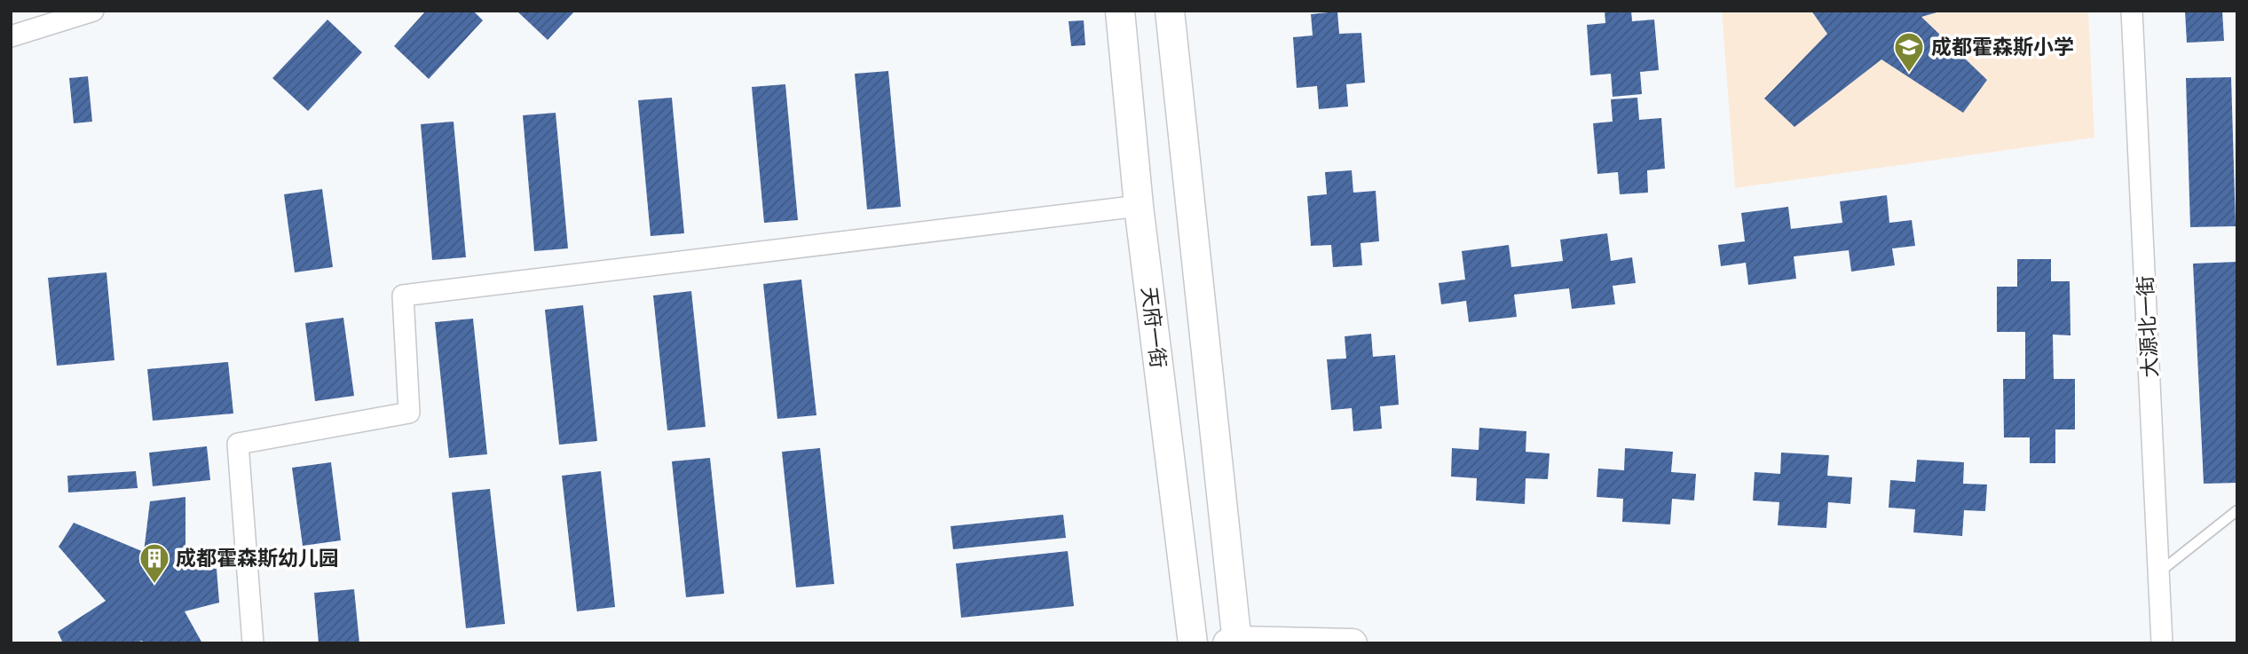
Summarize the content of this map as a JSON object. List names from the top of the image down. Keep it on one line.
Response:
{"streets":{"main road":["天府一街"],"street":["大源北一街"]},"places":{"school or university":["成都霍森斯小学"],"building":["成都霍森斯幼儿园"]}}
